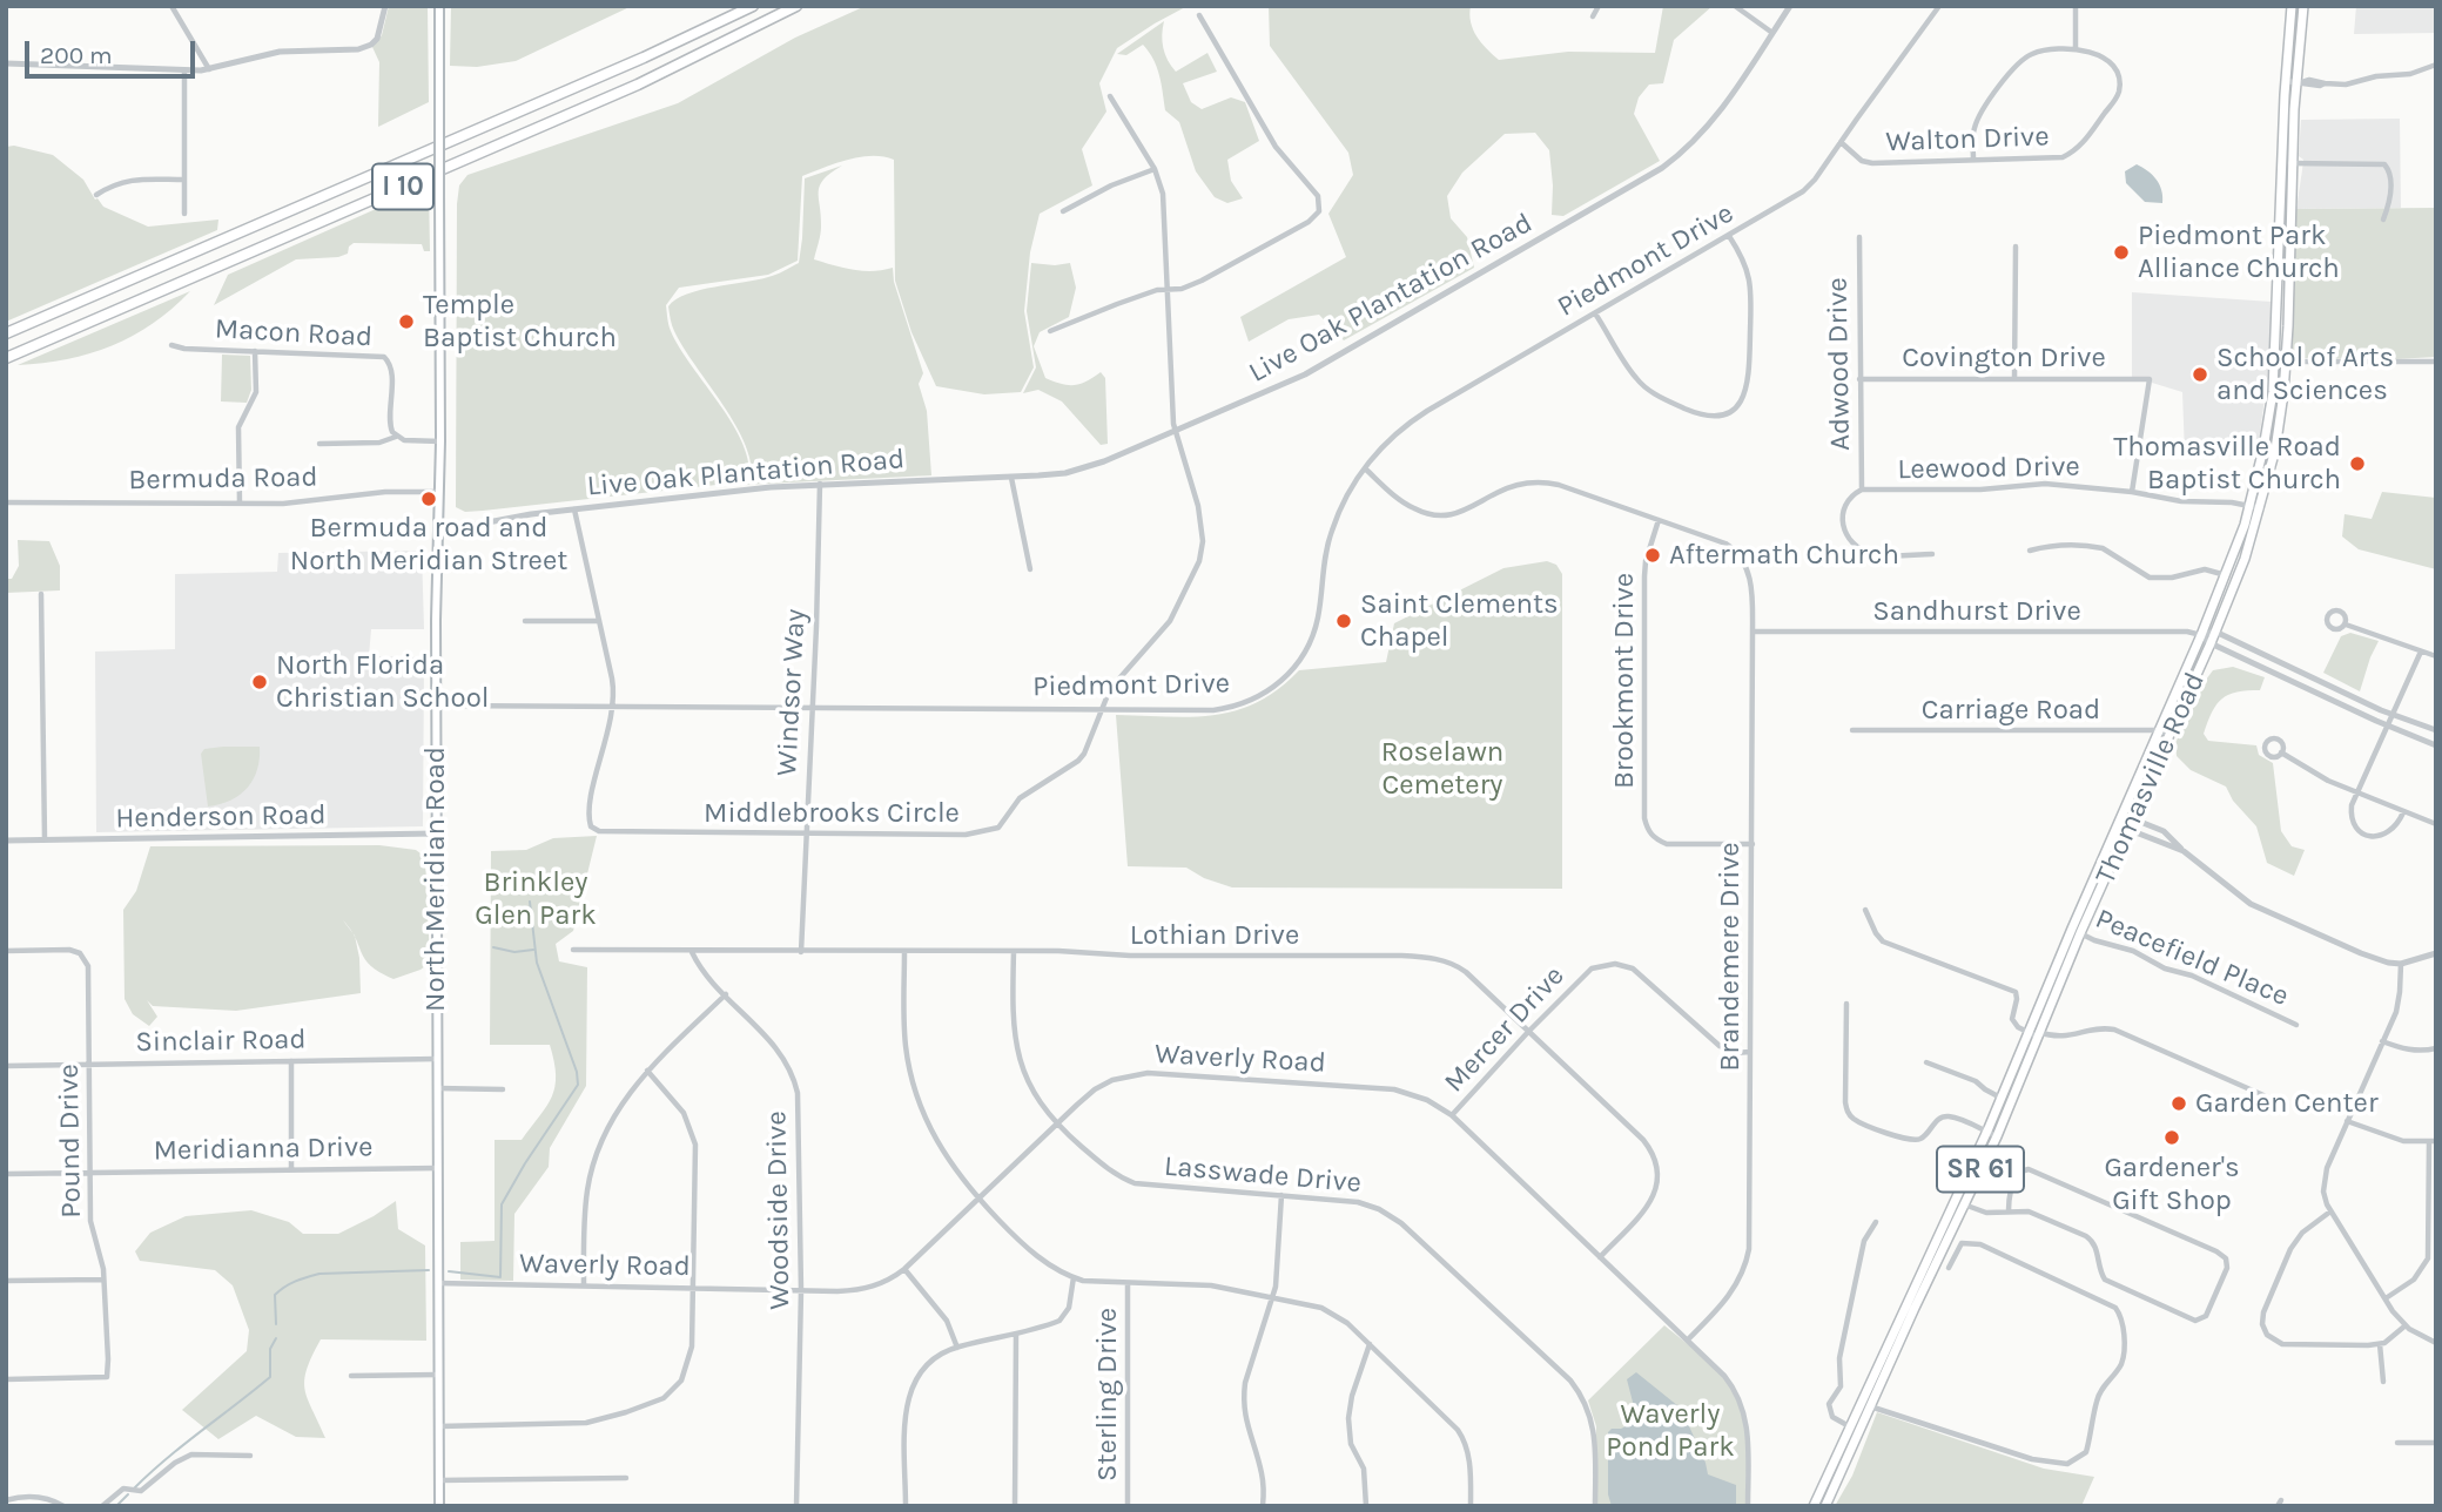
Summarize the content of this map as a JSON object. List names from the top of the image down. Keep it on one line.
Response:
{"streets":{"highway":["I 10"],"main road":["Thomasville Road","North Meridian Road","SR 61"],"street":["Walton Drive","Piedmont Drive","Live Oak Plantation Road","Macon Road","Covington Drive","Adwood Drive","Leewood Drive","Bermuda Road","Sandhurst Drive","Brookmont Drive","Windsor Way","Carriage Road","Middlebrooks Circle","Henderson Road","Lothian Drive","Brandemere Drive","Peacefield Place","Mercer Drive","Sinclair Road","Waverly Road","Pound Drive","Meridianna Drive","Lasswade Drive","Woodside Drive","Sterling Drive"]},"crossings":[["Walton Drive","Piedmont Drive"],["Piedmont Drive","Windsor Way"],["Piedmont Drive","Middlebrooks Circle"],["Piedmont Drive","North Meridian Road"],["Live Oak Plantation Road","Windsor Way"],["Live Oak Plantation Road","Middlebrooks Circle"],["Live Oak Plantation Road","North Meridian Road"],["Covington Drive","Adwood Drive"],["Covington Drive","Leewood Drive"],["Adwood Drive","Leewood Drive"],["Leewood Drive","Thomasville Road"],["Bermuda Road","North Meridian Road"],["Sandhurst Drive","Thomasville Road"],["Sandhurst Drive","Brandemere Drive"],["Brookmont Drive","Brandemere Drive"],["Windsor Way","Middlebrooks Circle"],["Windsor Way","Lothian Drive"],["Carriage Road","Thomasville Road"],["Thomasville Road","Peacefield Place"],["Henderson Road","North Meridian Road"],["North Meridian Road","Sinclair Road"],["North Meridian Road","Waverly Road"],["North Meridian Road","Meridianna Drive"],["Lothian Drive","Mercer Drive"],["Lothian Drive","Waverly Road"],["Lothian Drive","Lasswade Drive"],["Lothian Drive","Woodside Drive"],["Brandemere Drive","Mercer Drive"],["Brandemere Drive","Waverly Road"],["Mercer Drive","Waverly Road"],["Sinclair Road","Pound Drive"],["Waverly Road","Lasswade Drive"],["Waverly Road","Woodside Drive"],["Pound Drive","Meridianna Drive"]],"parks":["Roselawn Cemetery","Brinkley Glen Park","Waverly Pond Park"],"places":["Piedmont Park Alliance Church","Temple Baptist Church","School of Arts and Sciences","Thomasville Road Baptist Church","Bermuda road and North Meridian Street","Aftermath Church","Saint Clements Chapel","North Florida Christian School","Garden Center","Gardener's Gift Shop"],"scale_bar":"200 m"}
